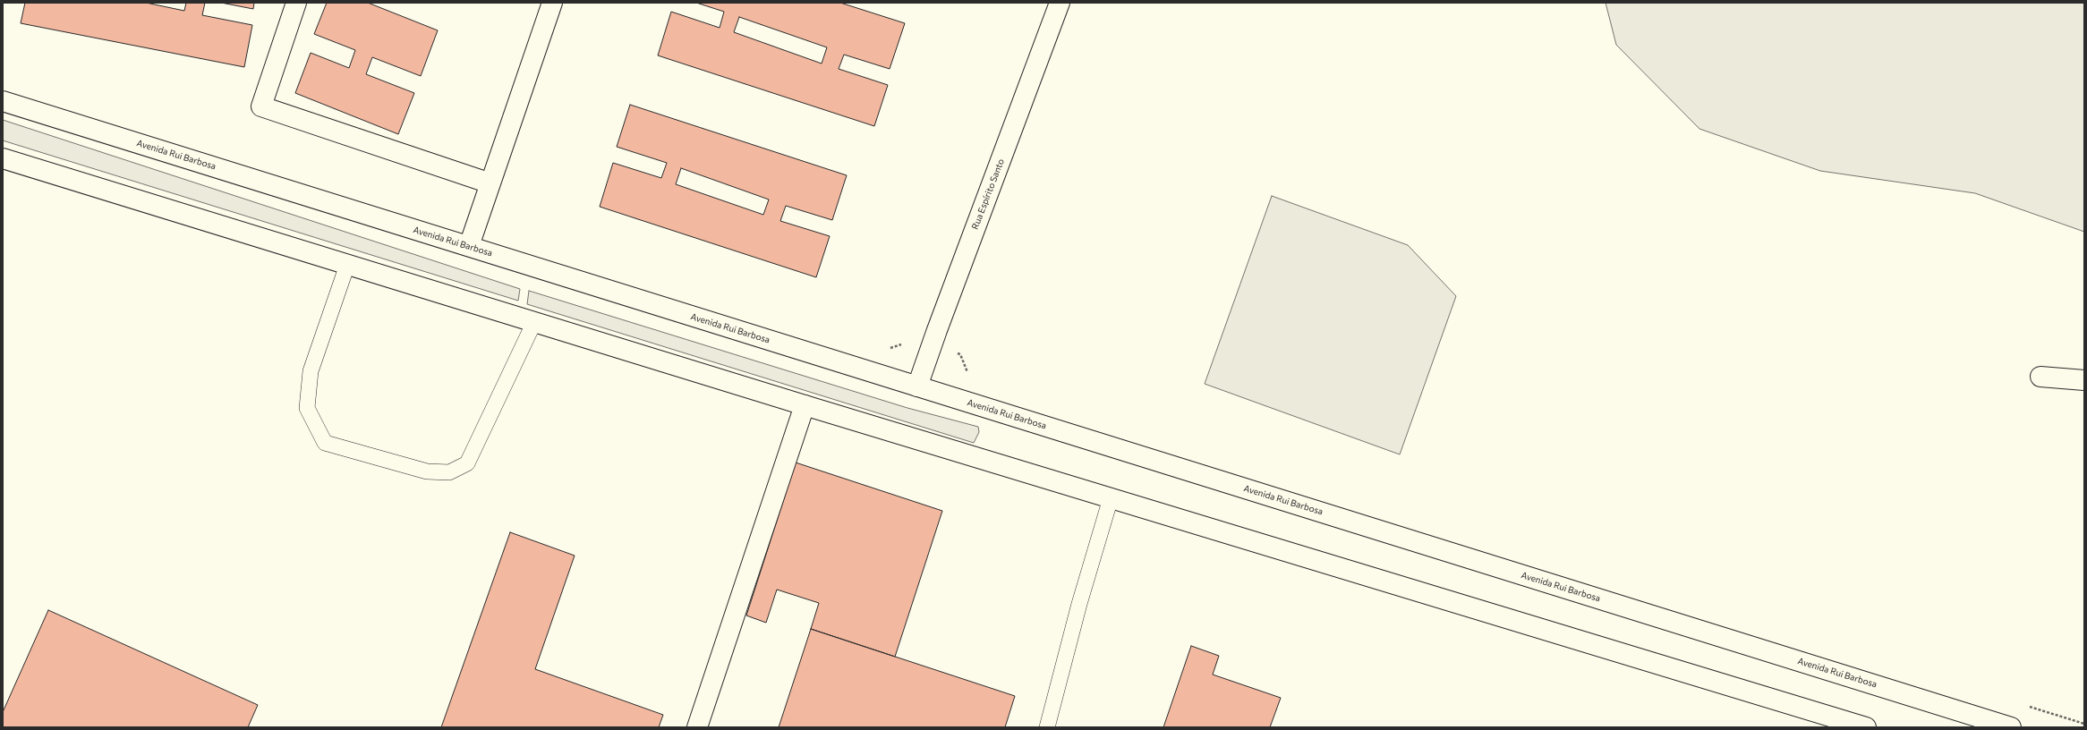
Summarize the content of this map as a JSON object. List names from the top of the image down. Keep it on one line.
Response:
{"streets":{"main road":["Avenida Rui Barbosa","Rua Espírito Santo"]},"crossings":[["Avenida Rui Barbosa","Rua Espírito Santo"]]}
